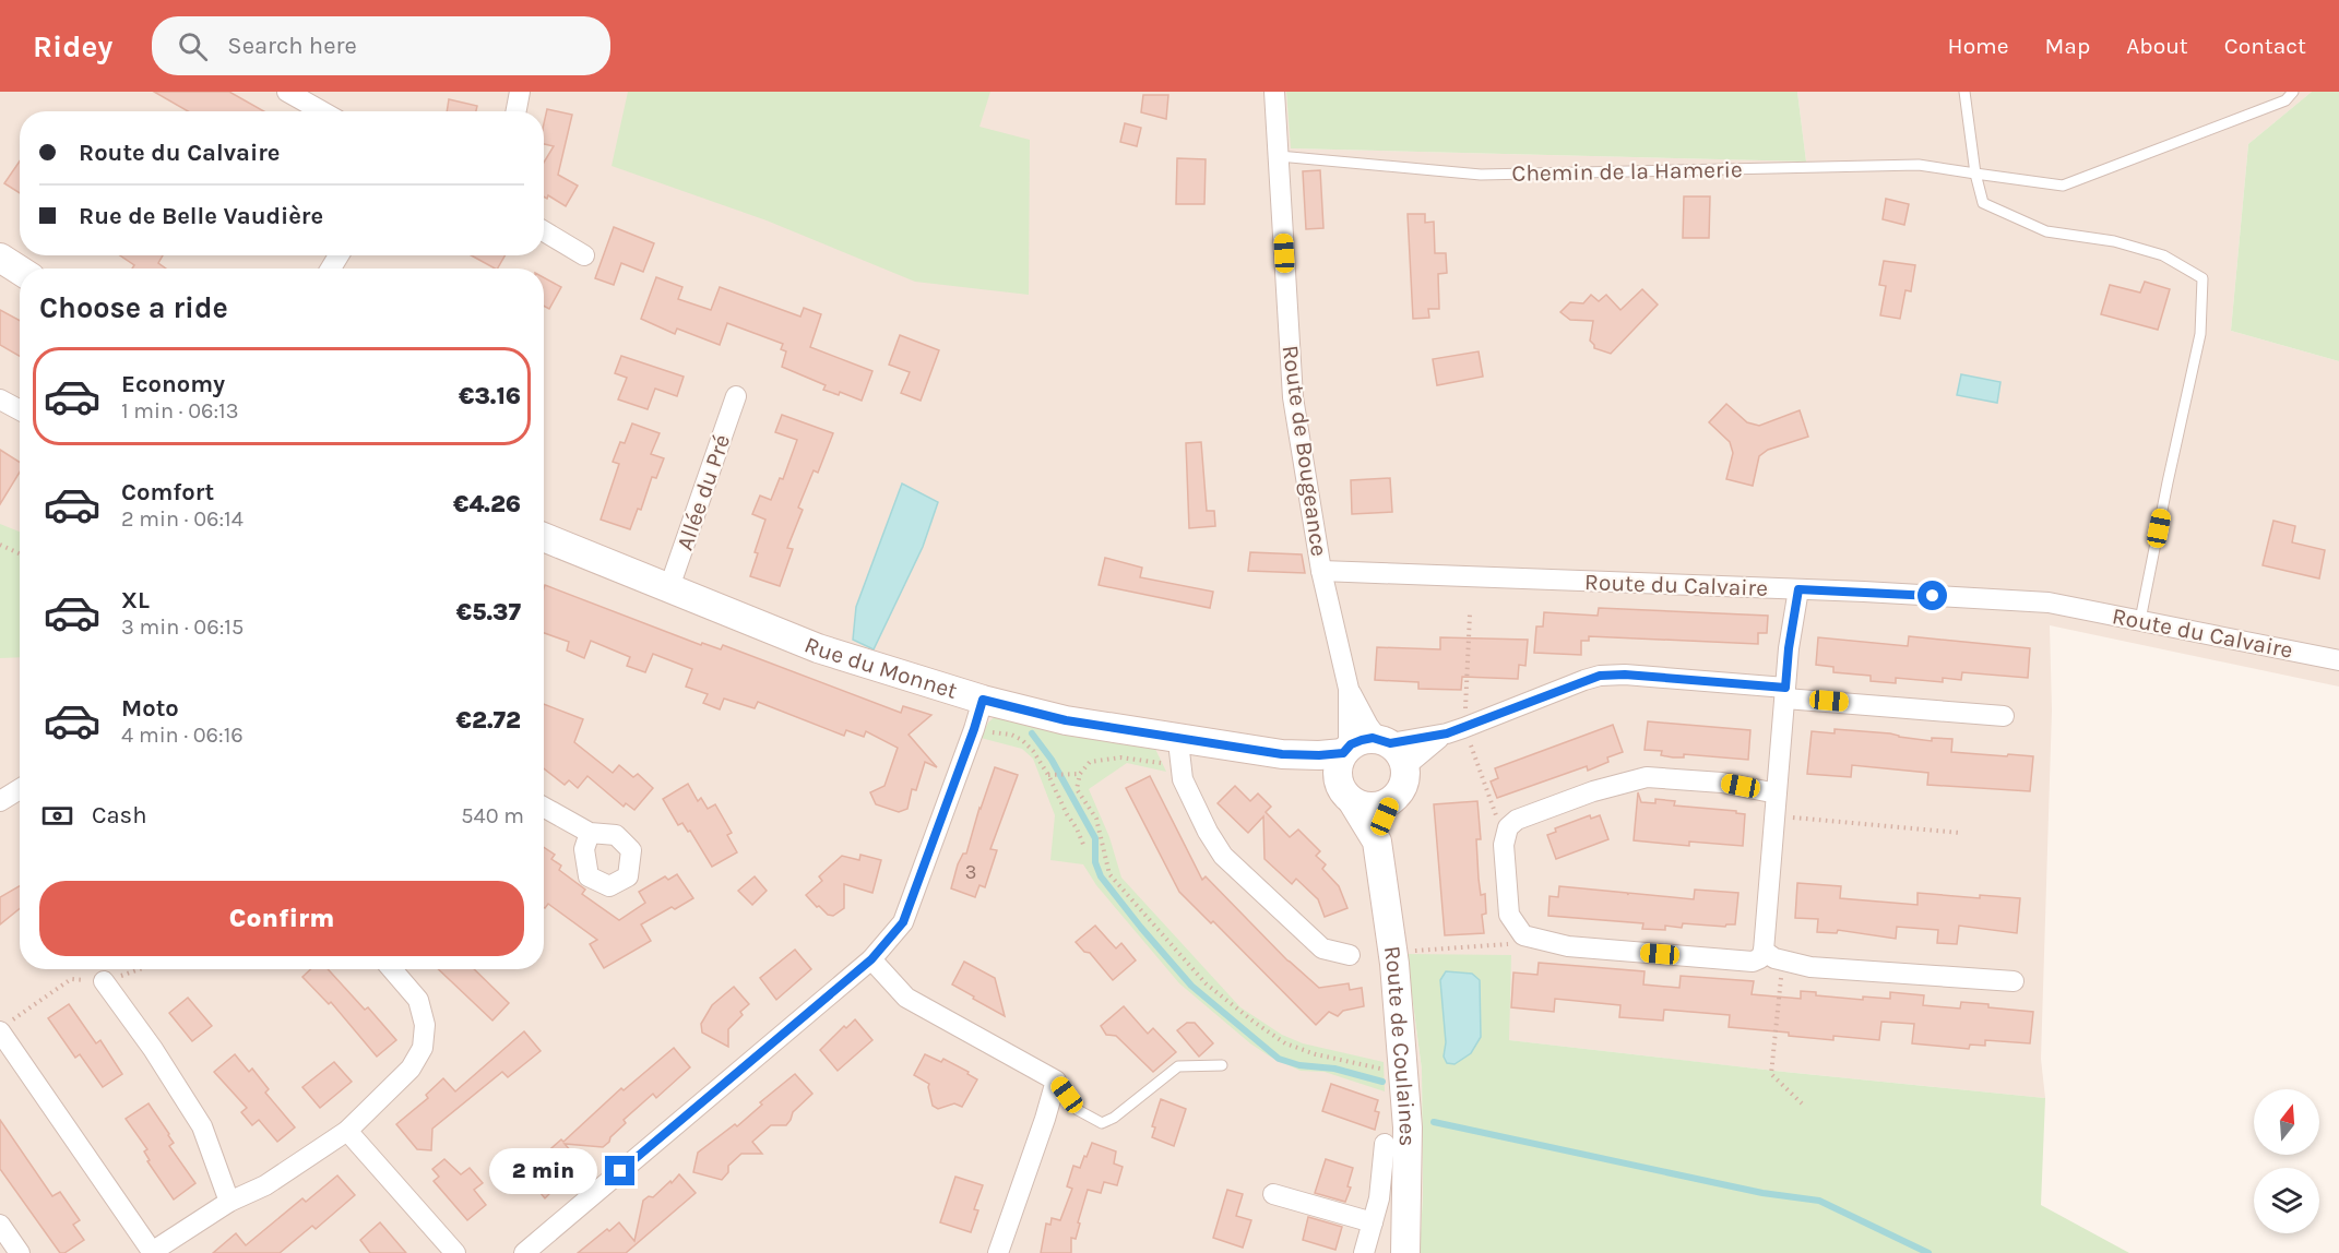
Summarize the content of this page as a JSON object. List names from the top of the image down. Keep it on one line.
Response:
{"streets":{"street":["Route de Bougeance","Allée du Pré","Route du Calvaire","Rue du Monnet","Route de Coulaines"],"lane":["Chemin de la Hamerie"]},"crossings":[["Chemin de la Hamerie","Route de Bougeance"],["Route de Bougeance","Route du Calvaire"],["Route de Bougeance","Rue du Monnet"],["Route de Bougeance","Route de Coulaines"],["Allée du Pré","Rue du Monnet"],["Rue du Monnet","Route de Coulaines"]],"house_numbers":["3"],"north":"top","page":{"header":"Ridey","search":"Search here","nav":["Home","Map","About","Contact"],"banner":["Route du Calvaire","Rue de Belle Vaudière"],"heading":"Choose a ride","list":[{"name":"Economy","note":"1 min · 06:13","value":"€3.16"},{"name":"Comfort","note":"2 min · 06:14","value":"€4.26"},{"name":"XL","note":"3 min · 06:15","value":"€5.37"},{"name":"Moto","note":"4 min · 06:16","value":"€2.72"}],"pay":["Cash","540 m"],"buttons":"Confirm","bubble":"2 min"}}
